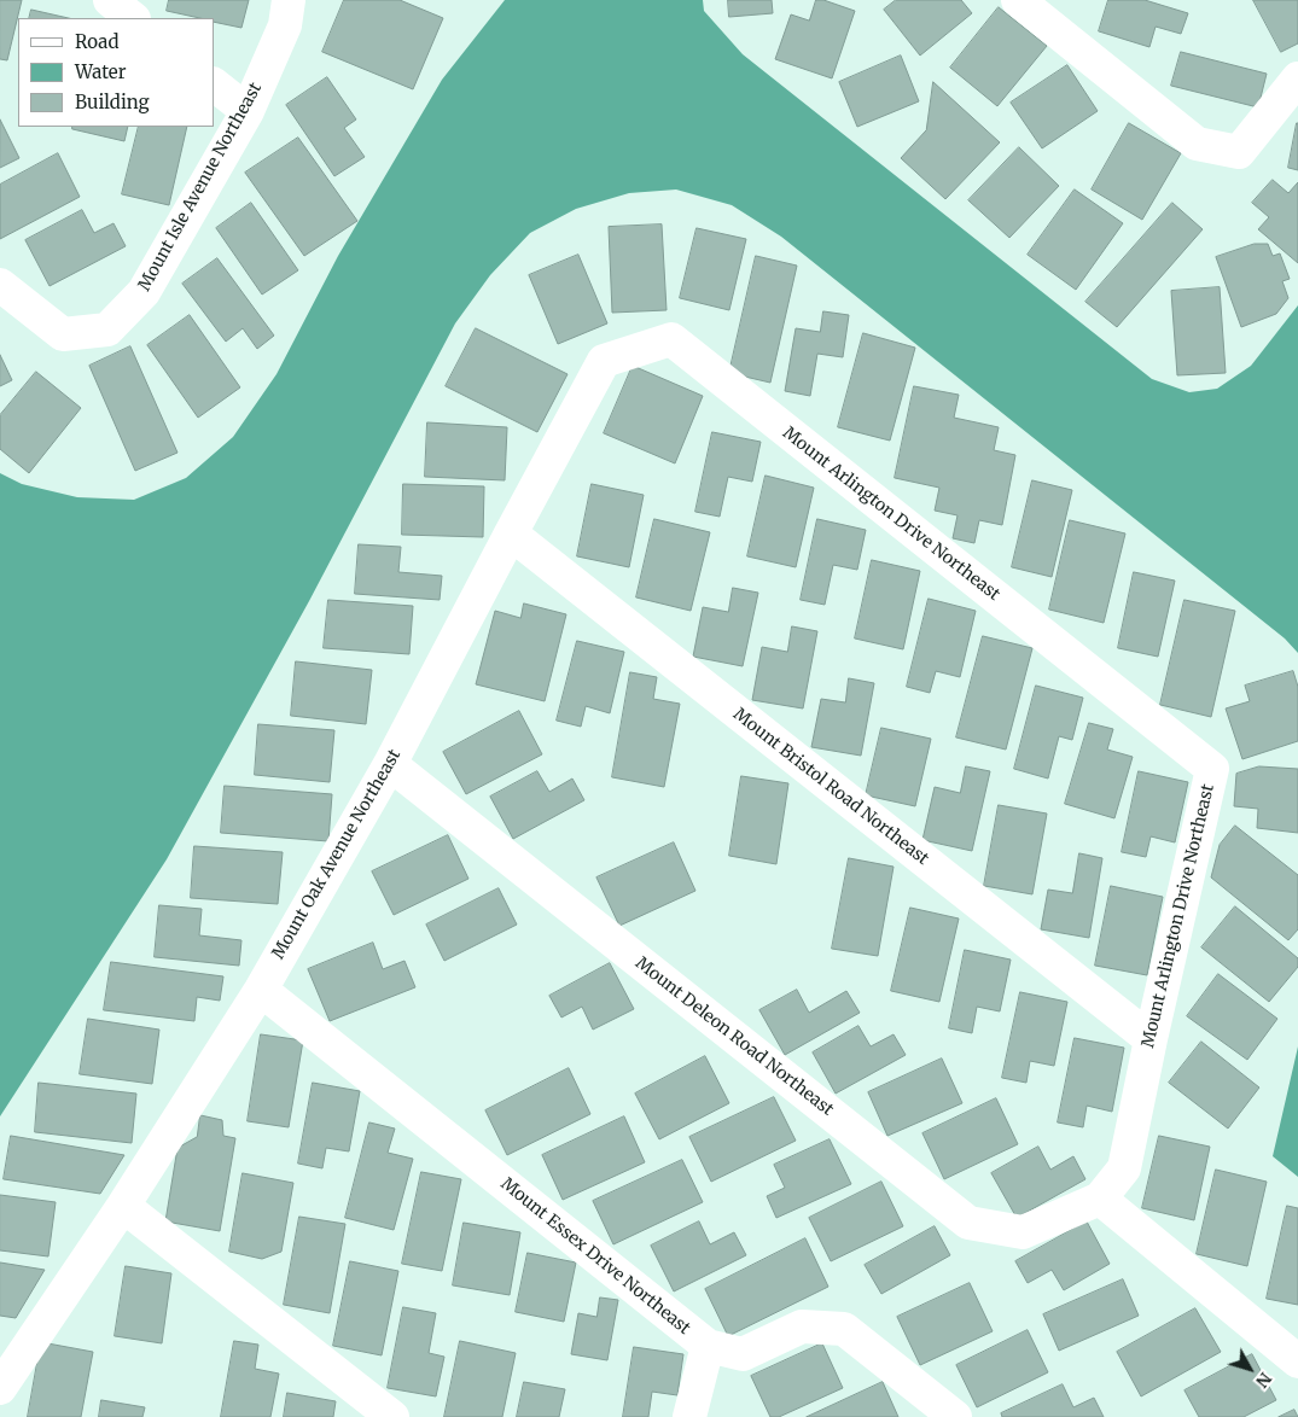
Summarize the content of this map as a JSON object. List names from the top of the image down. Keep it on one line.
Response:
{"streets":{"street":["Mount Isle Avenue Northeast","Mount Arlington Drive Northeast","Mount Bristol Road Northeast","Mount Oak Avenue Northeast","Mount Deleon Road Northeast","Mount Essex Drive Northeast"]},"crossings":[["Mount Arlington Drive Northeast","Mount Bristol Road Northeast"],["Mount Arlington Drive Northeast","Mount Oak Avenue Northeast"],["Mount Arlington Drive Northeast","Mount Deleon Road Northeast"],["Mount Bristol Road Northeast","Mount Oak Avenue Northeast"],["Mount Oak Avenue Northeast","Mount Deleon Road Northeast"],["Mount Oak Avenue Northeast","Mount Essex Drive Northeast"]],"legend":["Road","Water","Building"],"north":"bottom right"}
